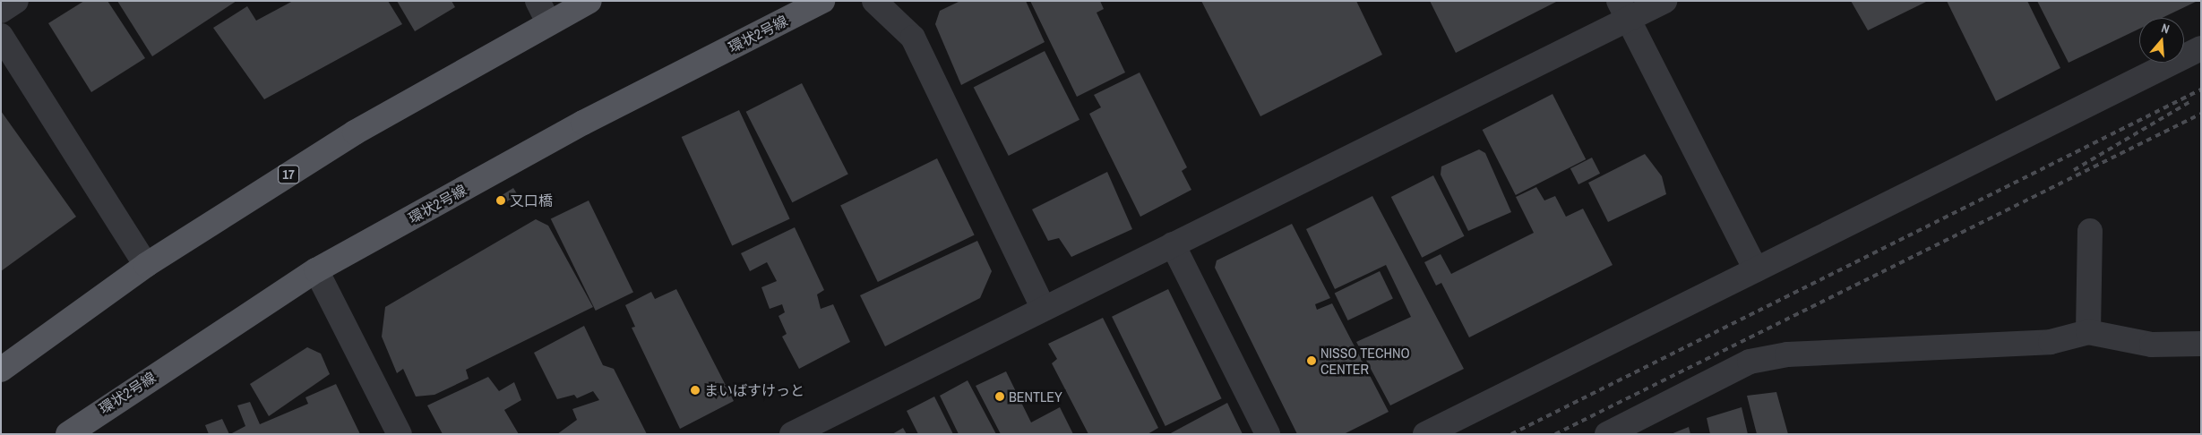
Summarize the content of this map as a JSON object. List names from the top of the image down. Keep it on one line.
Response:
{"streets":{"main road":["環状2号線","17"]},"places":["又口橋","NISSO TECHNO CENTER","まいばすけっと","BENTLEY"],"north":"top"}
